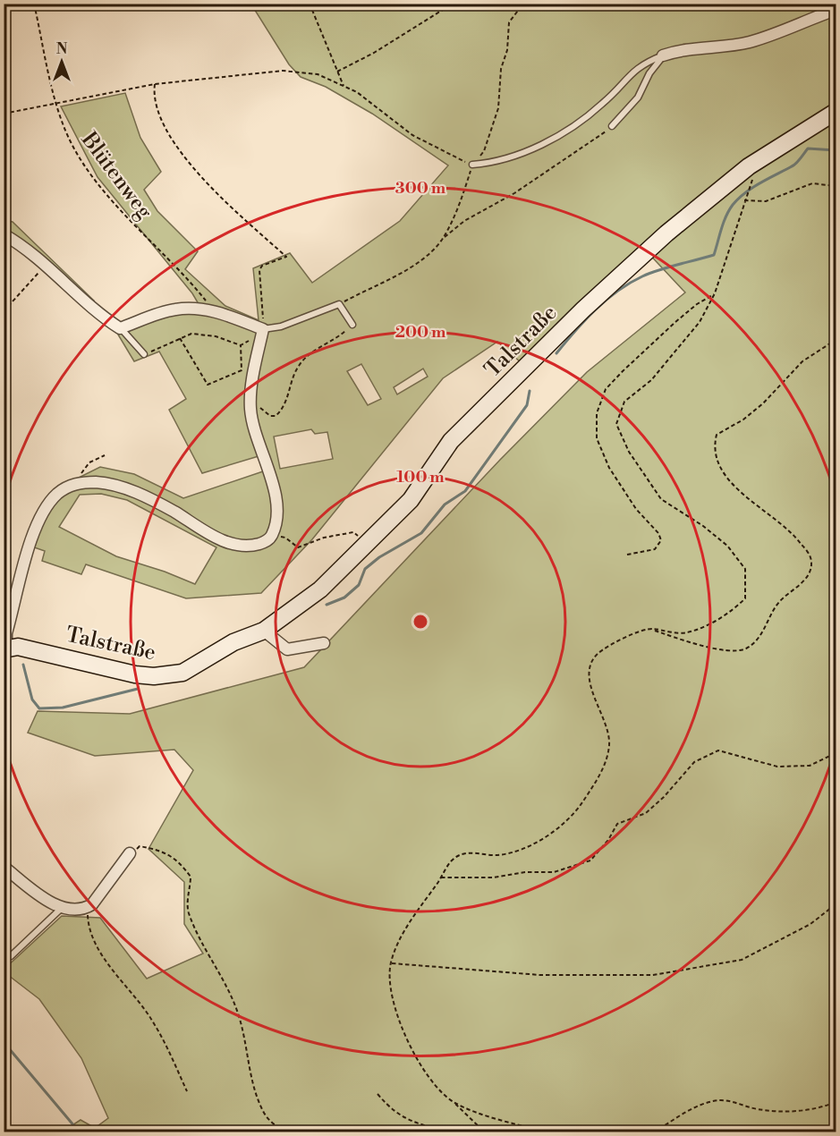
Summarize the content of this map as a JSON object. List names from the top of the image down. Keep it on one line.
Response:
{"streets":{"street":["Talstraße"],"path":["Blütenweg"]},"north":"top","rings":["300 m","200 m","100 m"]}
